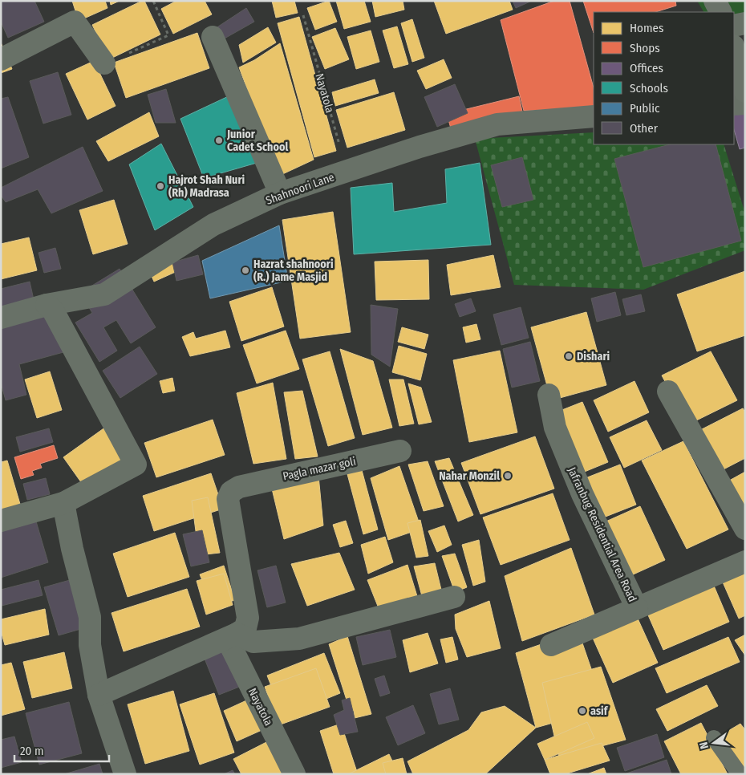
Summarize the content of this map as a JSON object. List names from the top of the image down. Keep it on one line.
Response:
{"streets":{"street":["Nayatola","Shahnoori Lane","Pagla mazar goli","Jafranbug Residential Area Road"]},"crossings":[["Nayatola","Shahnoori Lane"],["Nayatola","Pagla mazar goli"]],"places":["Junior Cadet School","Hajrot Shah Nuri (Rh) Madrasa","Hazrat shahnoori (R.) Jame Masjid","Dishari","Nahar Monzil","asif"],"legend":["Homes","Shops","Offices","Schools","Public","Other"],"scale_bar":"20 m","north":"left"}
